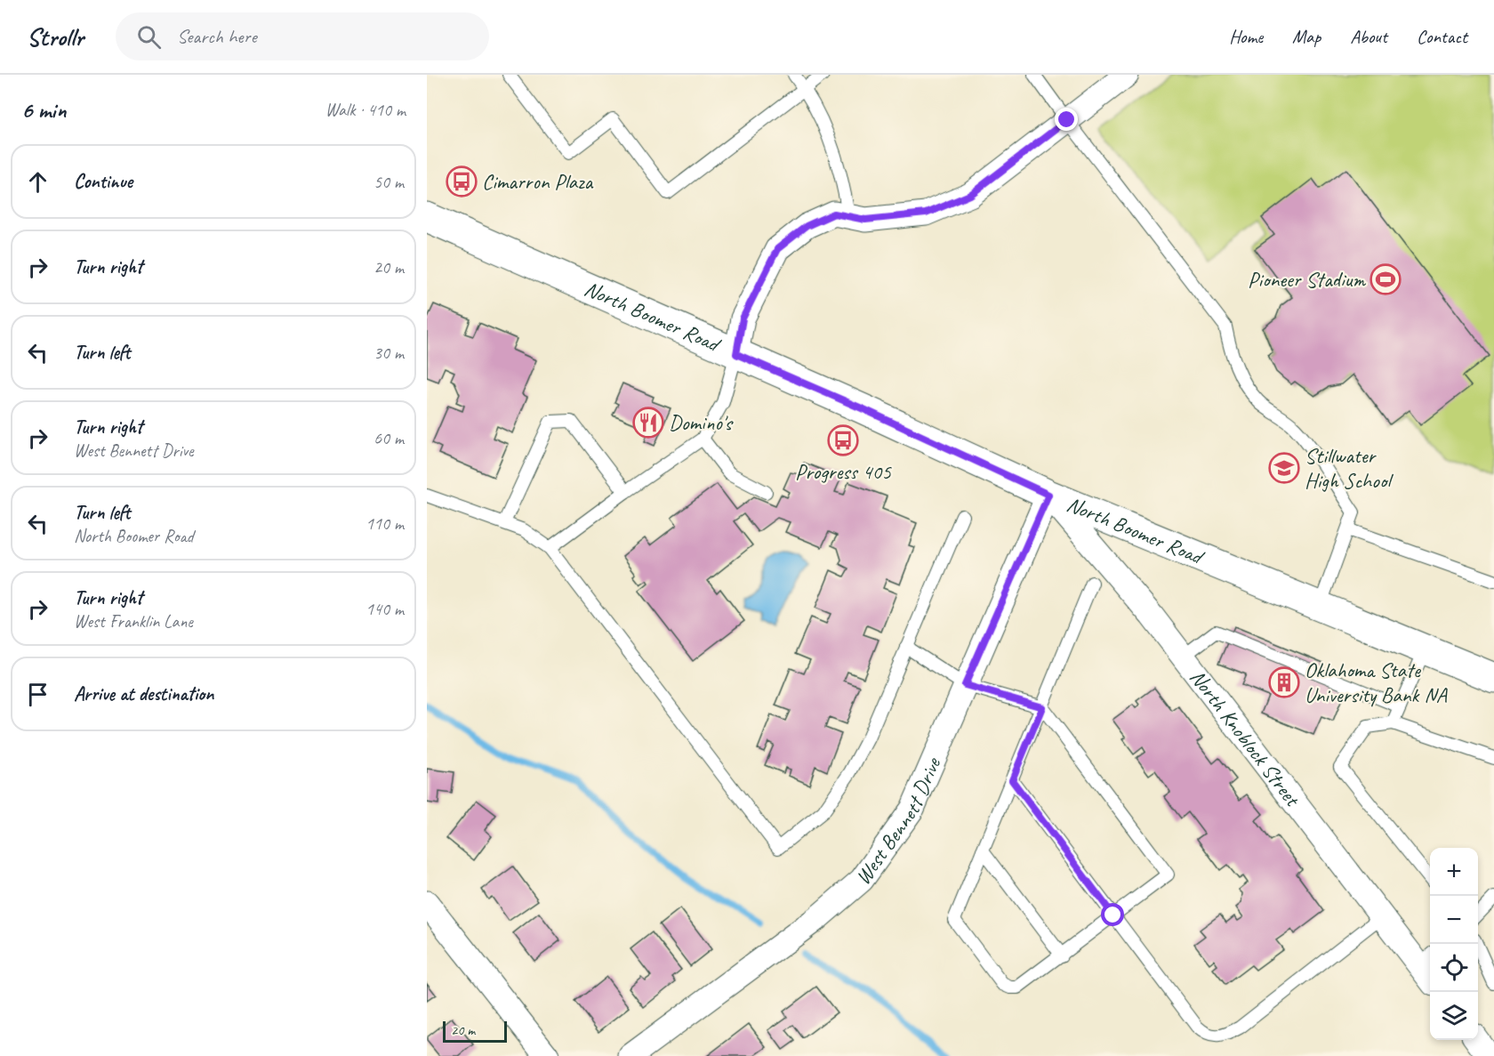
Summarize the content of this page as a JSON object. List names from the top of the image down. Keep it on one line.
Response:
{"streets":{"main road":["North Boomer Road"],"street":["North Knoblock Street","West Bennett Drive"]},"crossings":[["North Boomer Road","North Knoblock Street"],["North Boomer Road","West Bennett Drive"],["North Knoblock Street","West Bennett Drive"]],"places":{"bus stop":["Cimarron Plaza","Progress 405"],"sports":["Pioneer Stadium"],"restaurant":["Domino's"],"school or university":["Stillwater High School"],"building":["Oklahoma State University Bank NA"]},"scale_bar":"20 m","page":{"header":"Strollr","search":"Search here","nav":["Home","Map","About","Contact"],"heading":["6 min","Walk · 410 m"],"list":[["Continue","50 m"],["Turn right","20 m"],["Turn left","30 m"],["Turn right","West Bennett Drive","60 m"],["Turn left","North Boomer Road","110 m"],["Turn right","West Franklin Lane","140 m"],"Arrive at destination"],"map_buttons":["+","−"],"scale":"20 m"}}
